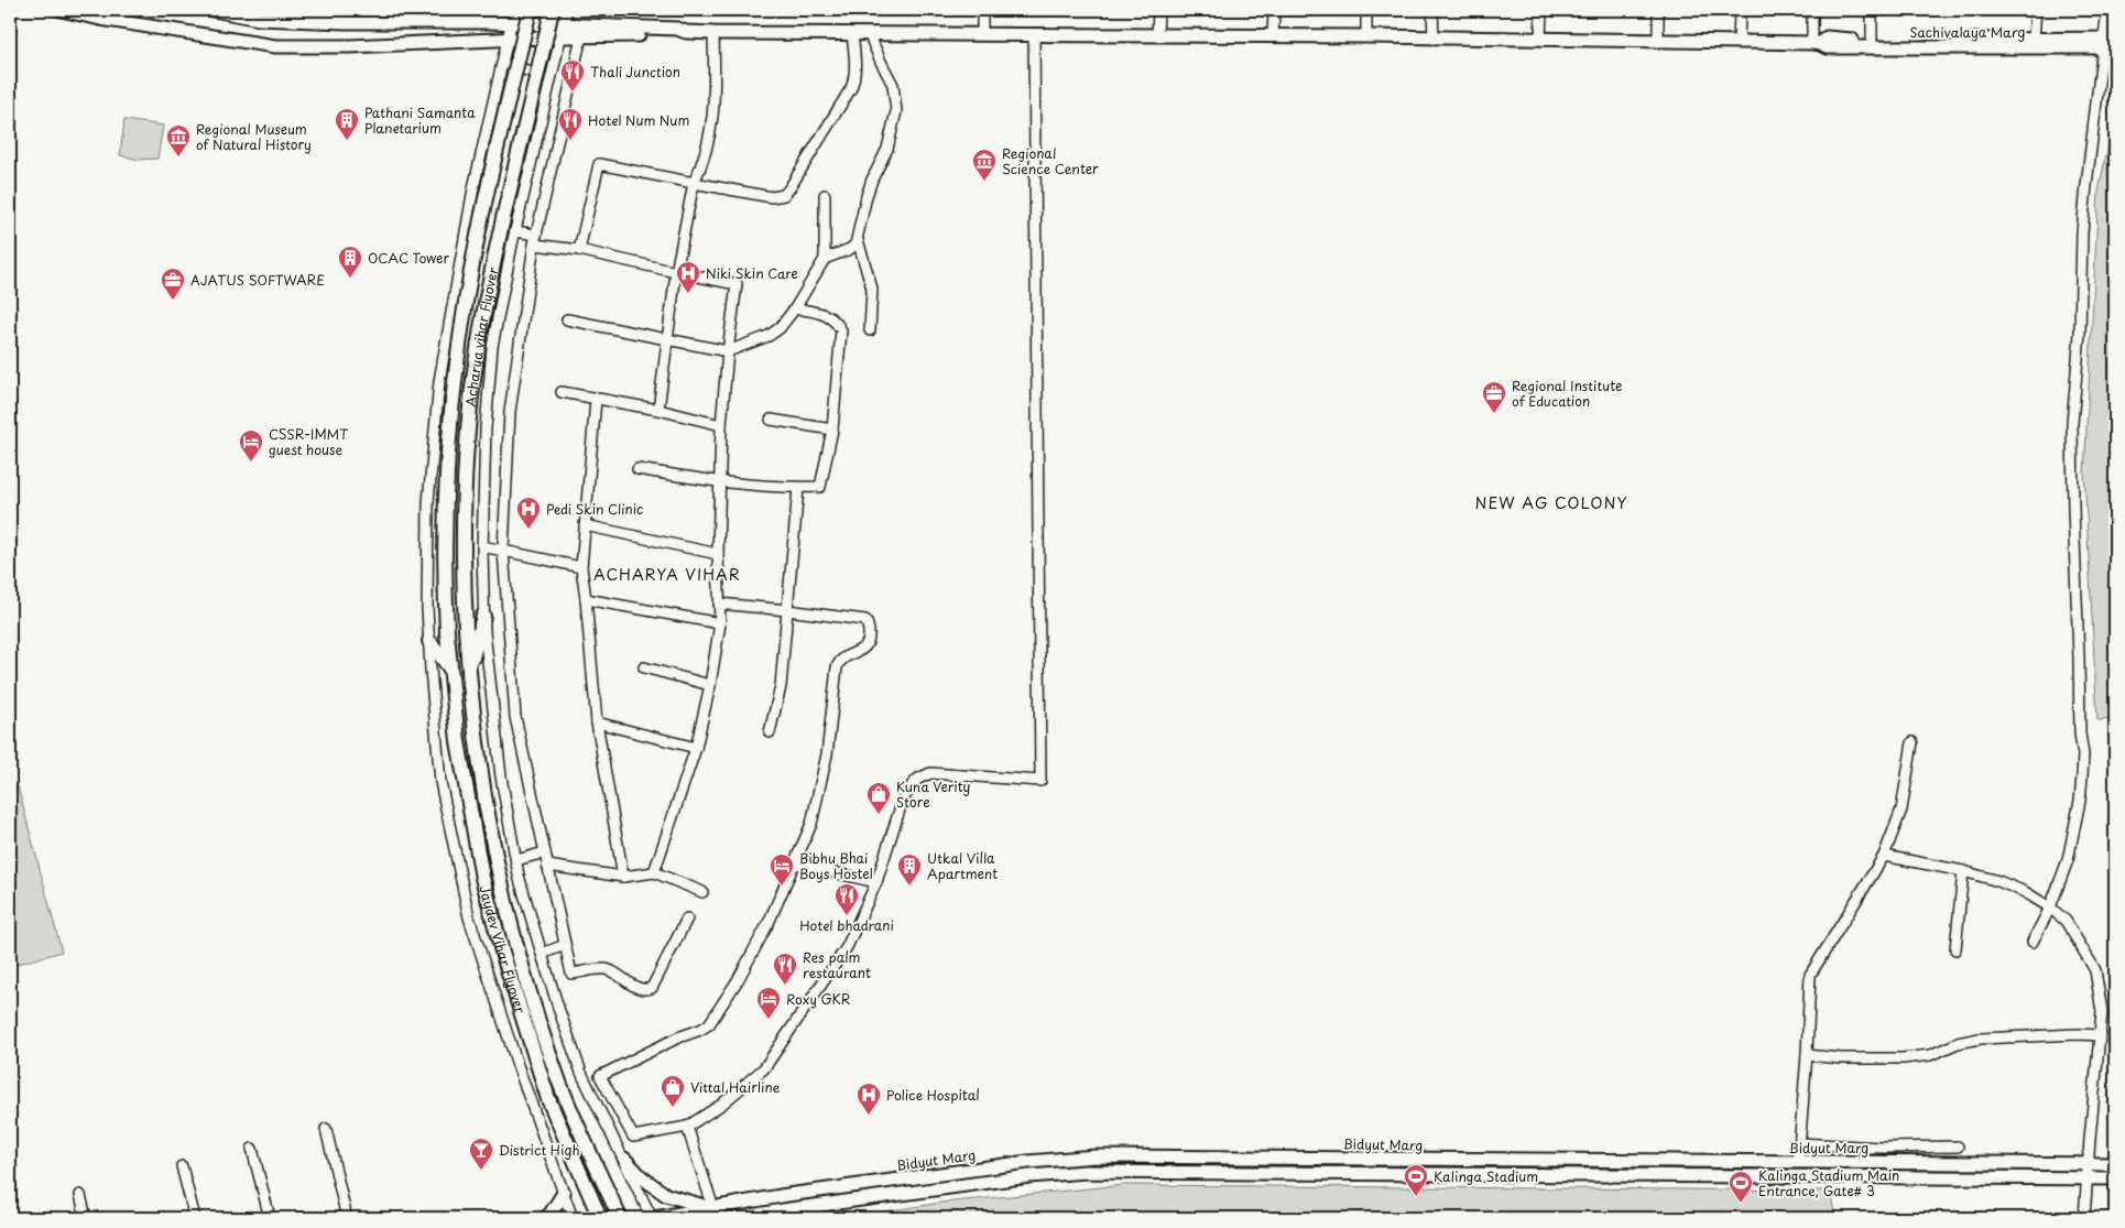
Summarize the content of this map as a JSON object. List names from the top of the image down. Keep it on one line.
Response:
{"streets":{"highway":["Acharya vihar Flyover","Jaydev Vihar Flyover"],"main road":["Sachivalaya Marg","Bidyut Marg"]},"crossings":[["Acharya vihar Flyover","Jaydev Vihar Flyover"]],"districts":["NEW AG COLONY","ACHARYA VIHAR"],"places":{"restaurant":["Thali Junction","Hotel Num Num","Hotel bhadrani","Res palm restaurant"],"building":["Pathani Samanta Planetarium","OCAC Tower","Utkal Villa Apartment"],"museum":["Regional Museum of Natural History","Regional Science Center"],"hospital":["Niki Skin Care","Pedi Skin Clinic","Police Hospital"],"office":["AJATUS SOFTWARE","Regional Institute of Education"],"hotel":["CSSR-IMMT guest house","Bibhu Bhai Boys Hostel","Roxy GKR"],"shop":["Kuna Verity Store","Vittal Hairline"],"bar":["District High"],"sports":["Kalinga Stadium","Kalinga Stadium Main Entrance, Gate# 3"]}}
